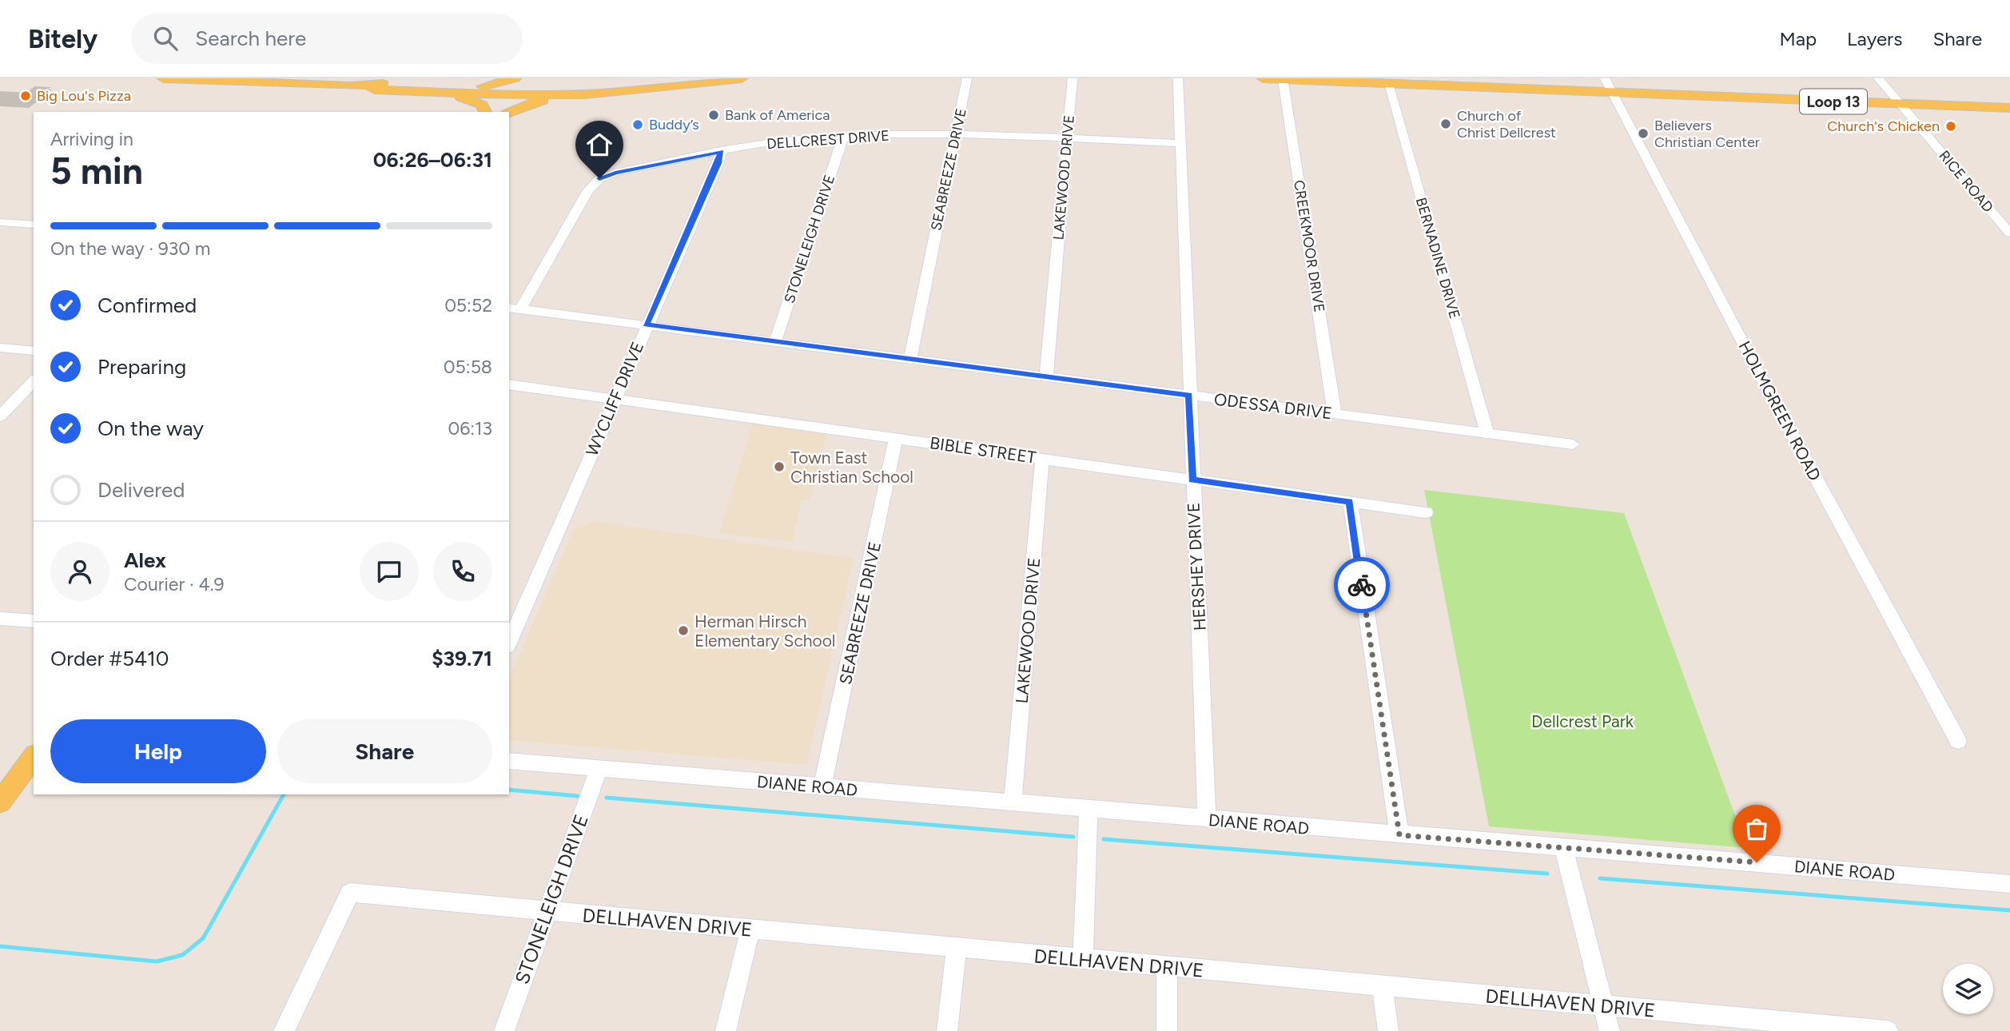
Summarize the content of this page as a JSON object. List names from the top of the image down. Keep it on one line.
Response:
{"streets":{"main road":["Loop 13"],"street":["DELLCREST DRIVE","SEABREEZE DRIVE","LAKEWOOD DRIVE","RICE ROAD","STONELEIGH DRIVE","CREEKMOOR DRIVE","BERNADINE DRIVE","WYCLIFF DRIVE","ODESSA DRIVE","HOLMGREEN ROAD","BIBLE STREET","HERSHEY DRIVE","DIANE ROAD","DELLHAVEN DRIVE"]},"crossings":[["Loop 13","RICE ROAD"],["Loop 13","CREEKMOOR DRIVE"],["Loop 13","BERNADINE DRIVE"],["Loop 13","HOLMGREEN ROAD"],["DELLCREST DRIVE","SEABREEZE DRIVE"],["DELLCREST DRIVE","LAKEWOOD DRIVE"],["DELLCREST DRIVE","STONELEIGH DRIVE"],["DELLCREST DRIVE","WYCLIFF DRIVE"],["DELLCREST DRIVE","ODESSA DRIVE"],["DELLCREST DRIVE","HERSHEY DRIVE"],["SEABREEZE DRIVE","ODESSA DRIVE"],["SEABREEZE DRIVE","BIBLE STREET"],["SEABREEZE DRIVE","DIANE ROAD"],["LAKEWOOD DRIVE","ODESSA DRIVE"],["LAKEWOOD DRIVE","BIBLE STREET"],["LAKEWOOD DRIVE","DIANE ROAD"],["STONELEIGH DRIVE","ODESSA DRIVE"],["STONELEIGH DRIVE","DIANE ROAD"],["STONELEIGH DRIVE","DELLHAVEN DRIVE"],["CREEKMOOR DRIVE","ODESSA DRIVE"],["BERNADINE DRIVE","ODESSA DRIVE"],["WYCLIFF DRIVE","ODESSA DRIVE"],["WYCLIFF DRIVE","BIBLE STREET"],["ODESSA DRIVE","HERSHEY DRIVE"],["BIBLE STREET","HERSHEY DRIVE"],["HERSHEY DRIVE","DIANE ROAD"]],"parks":["Dellcrest Park"],"places":["Big Lou's Pizza","Bank of America","Church of Christ Dellcrest","Buddy’s","Church's Chicken","Believers Christian Center","Town East Christian School","Herman Hirsch Elementary School"],"page":{"header":"Bitely","search":"Search here","nav":["Map","Layers","Share"],"heading":["5 min","Arriving in","06:26–06:31"],"panel":["Alex","Courier · 4.9","Order #5410","$39.71"],"bar":"On the way · 930 m","list":[["Confirmed","05:52"],["Preparing","05:58"],["On the way","06:13"],"Delivered"],"buttons":["Help","Share"]}}
